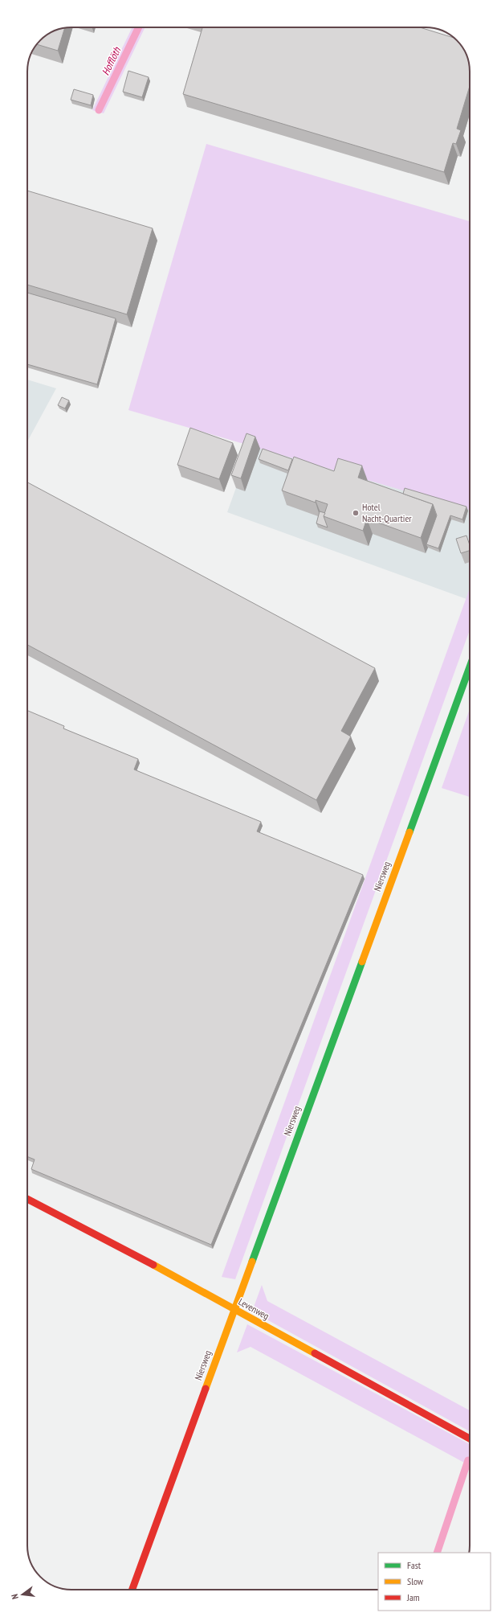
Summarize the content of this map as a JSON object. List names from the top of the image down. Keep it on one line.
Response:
{"streets":{"street":["Niersweg","Levenweg"]},"crossings":[["Niersweg","Levenweg"]],"water":["Hofflöth"],"places":["Hotel Nacht-Quartier"],"legend":["Fast","Slow","Jam"],"north":"left"}
